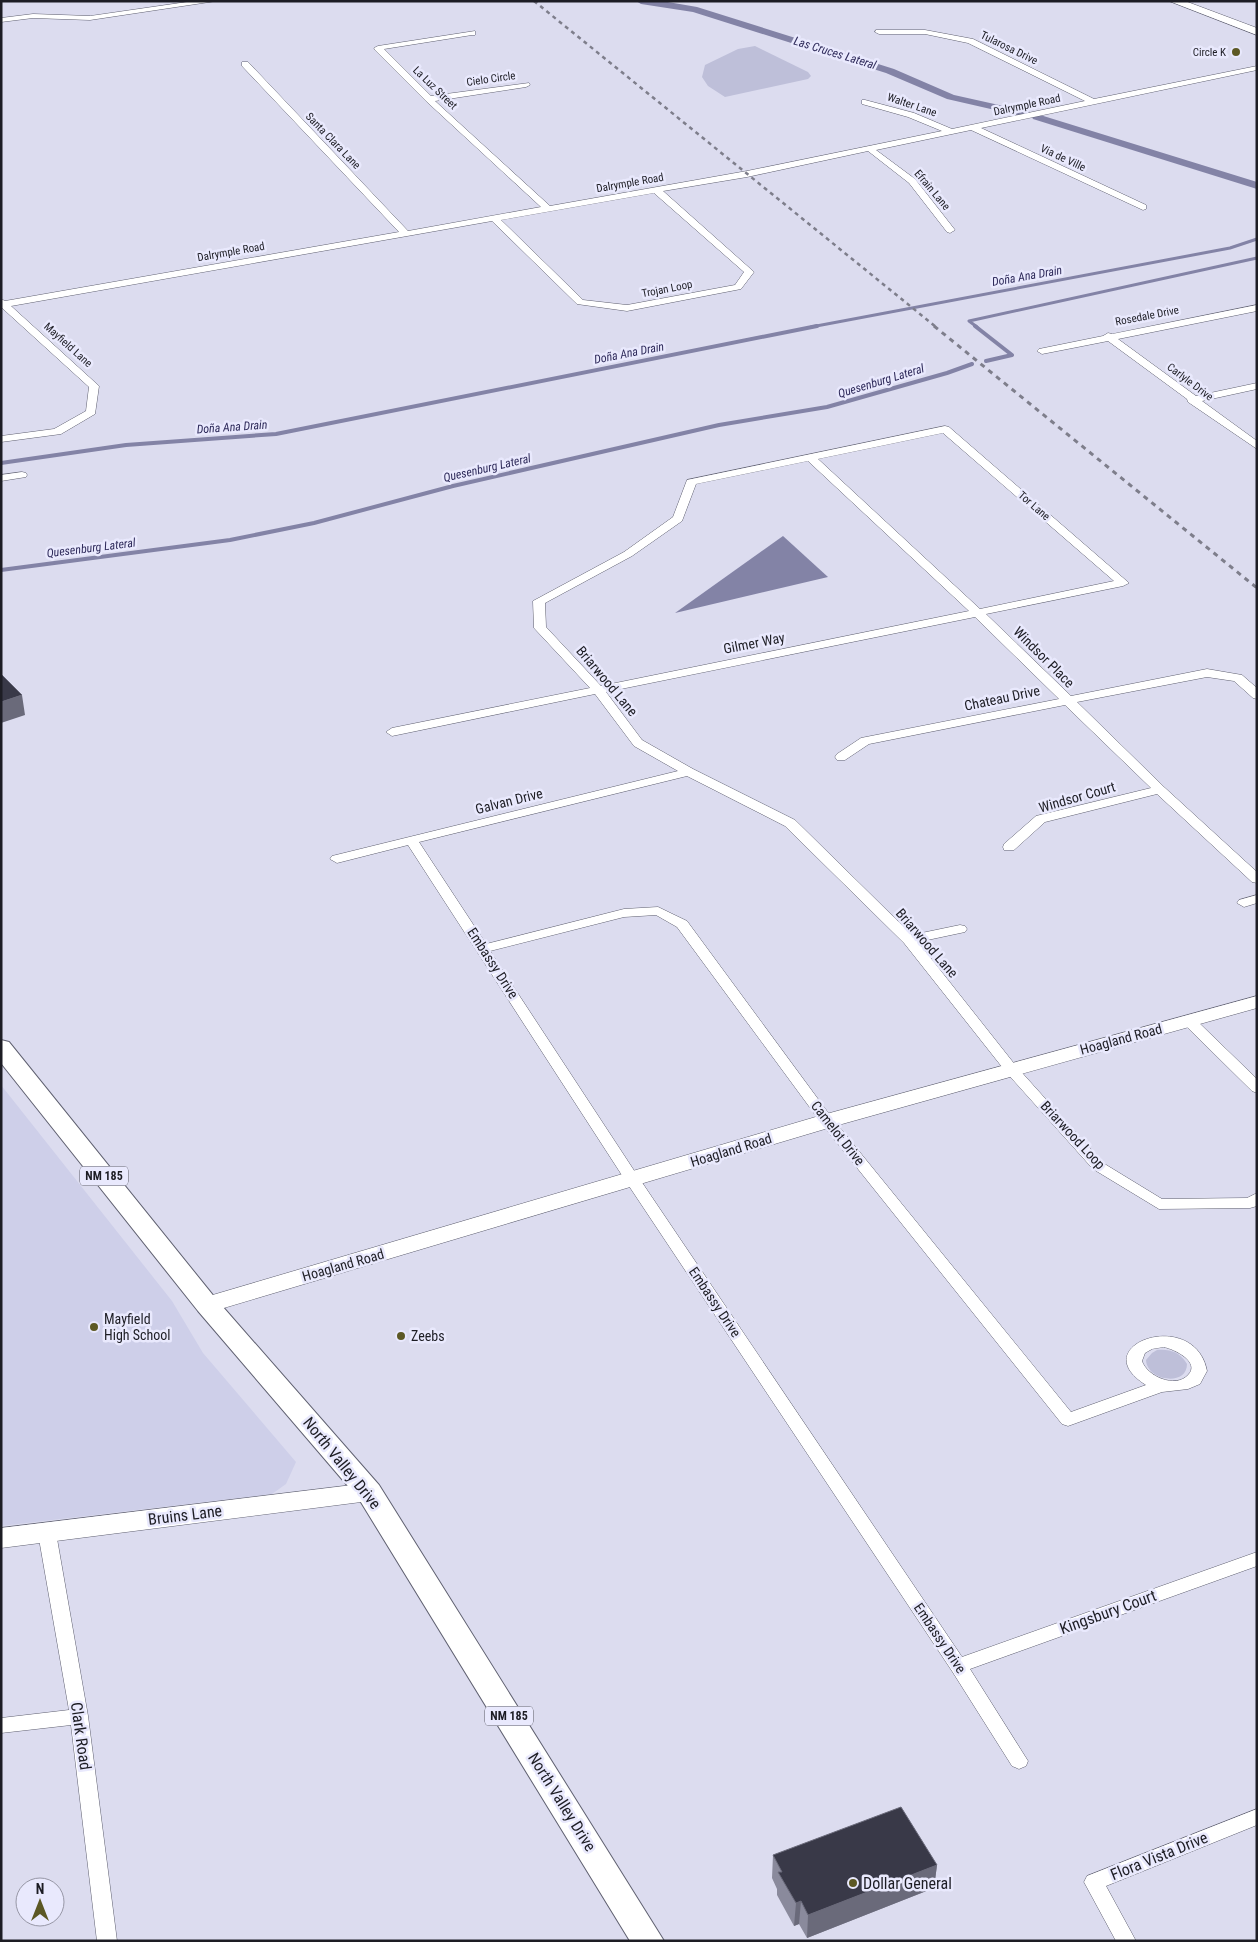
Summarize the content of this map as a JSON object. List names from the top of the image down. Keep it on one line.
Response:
{"streets":{"main road":["NM 185","North Valley Drive"],"street":["Tularosa Drive","Cielo Circle","La Luz Street","Walter Lane","Dalrymple Road","Santa Clara Lane","Via de Ville","Efrain Lane","Trojan Loop","Rosedale Drive","Mayfield Lane","Carlyle Drive","Tor Lane","Gilmer Way","Windsor Place","Briarwood Lane","Chateau Drive","Windsor Court","Galvan Drive","Embassy Drive","Hoagland Road","Camelot Drive","Briarwood Loop","Bruins Lane","Kingsbury Court","Clark Road","Flora Vista Drive"]},"crossings":[["Tularosa Drive","Dalrymple Road"],["Cielo Circle","La Luz Street"],["La Luz Street","Dalrymple Road"],["Walter Lane","Dalrymple Road"],["Dalrymple Road","Santa Clara Lane"],["Dalrymple Road","Via de Ville"],["Dalrymple Road","Efrain Lane"],["Dalrymple Road","Trojan Loop"],["Dalrymple Road","Mayfield Lane"],["Rosedale Drive","Carlyle Drive"],["Tor Lane","Gilmer Way"],["Tor Lane","Briarwood Lane"],["Gilmer Way","Windsor Place"],["Gilmer Way","Briarwood Lane"],["Windsor Place","Briarwood Lane"],["Windsor Place","Chateau Drive"],["Windsor Place","Windsor Court"],["Briarwood Lane","Galvan Drive"],["Briarwood Lane","Hoagland Road"],["Briarwood Lane","Briarwood Loop"],["Galvan Drive","Embassy Drive"],["Embassy Drive","Hoagland Road"],["Embassy Drive","Camelot Drive"],["Embassy Drive","Kingsbury Court"],["Hoagland Road","Camelot Drive"],["Hoagland Road","Briarwood Loop"],["Hoagland Road","North Valley Drive"],["North Valley Drive","Bruins Lane"],["Bruins Lane","Clark Road"]],"water":["Las Cruces Lateral","Doña Ana Drain","Quesenburg Lateral"],"places":["Circle K","Mayfield High School","Zeebs","Dollar General"],"north":"top"}
